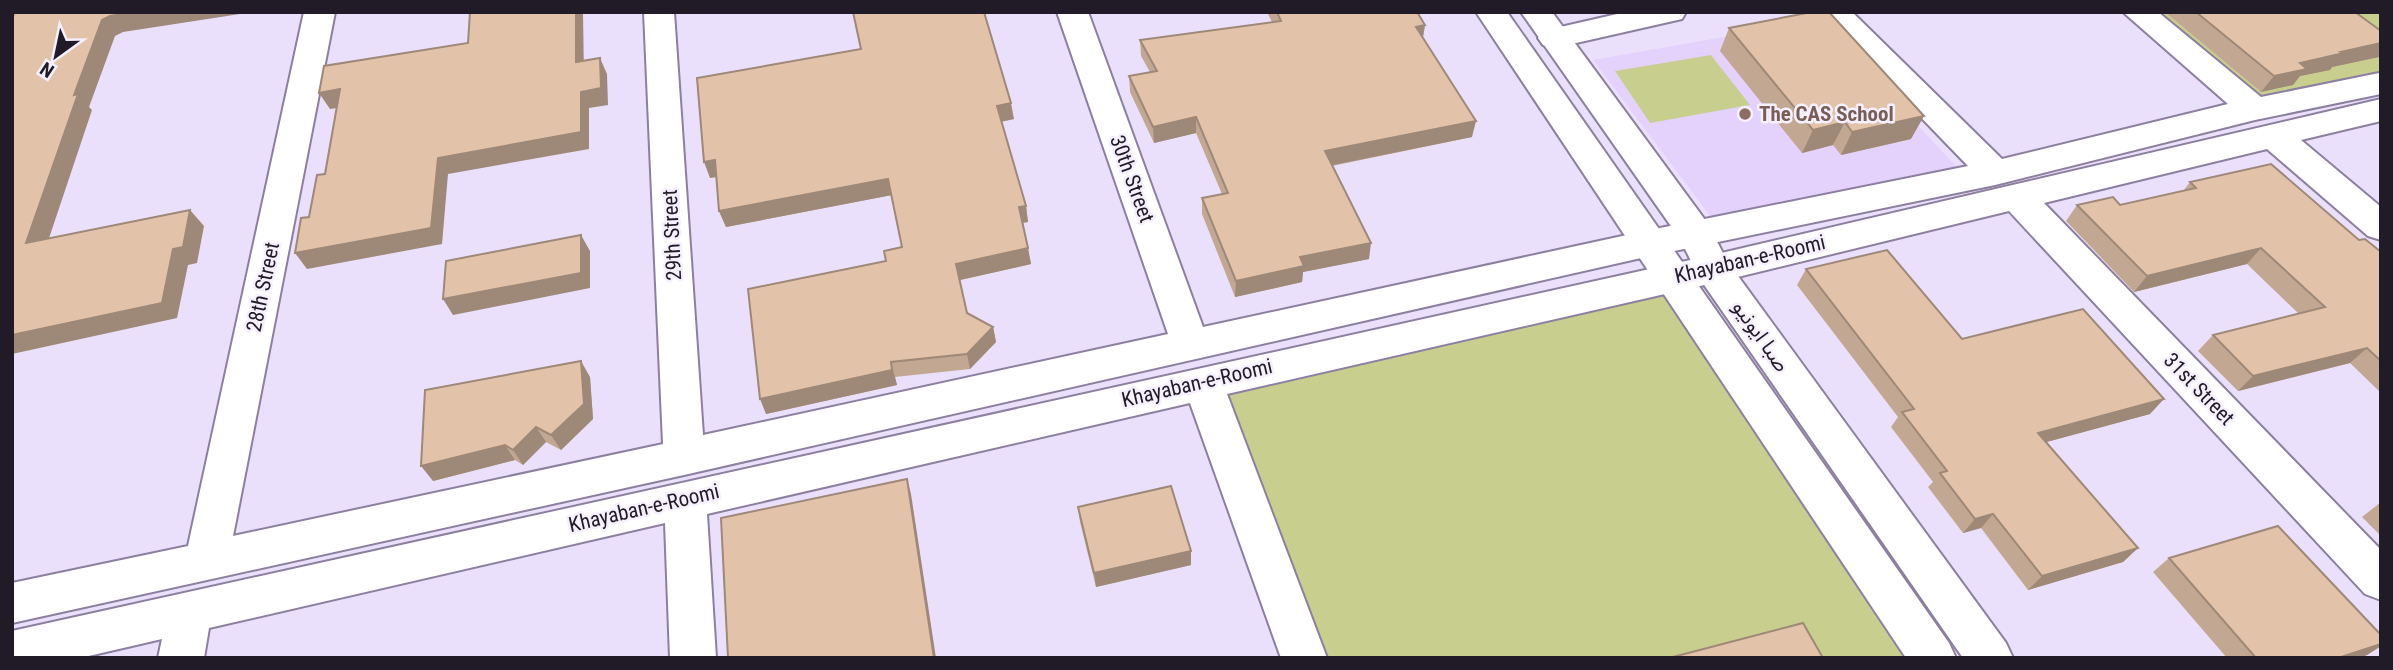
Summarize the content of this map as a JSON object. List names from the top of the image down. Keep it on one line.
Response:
{"streets":{"street":["30th Street","29th Street","Khayaban-e-Roomi","28th Street","صبا ایونیو","31st Street"]},"crossings":[["30th Street","Khayaban-e-Roomi"],["29th Street","Khayaban-e-Roomi"],["Khayaban-e-Roomi","28th Street"],["Khayaban-e-Roomi","صبا ایونیو"],["Khayaban-e-Roomi","31st Street"]],"places":["The CAS School"],"north":"bottom left"}
